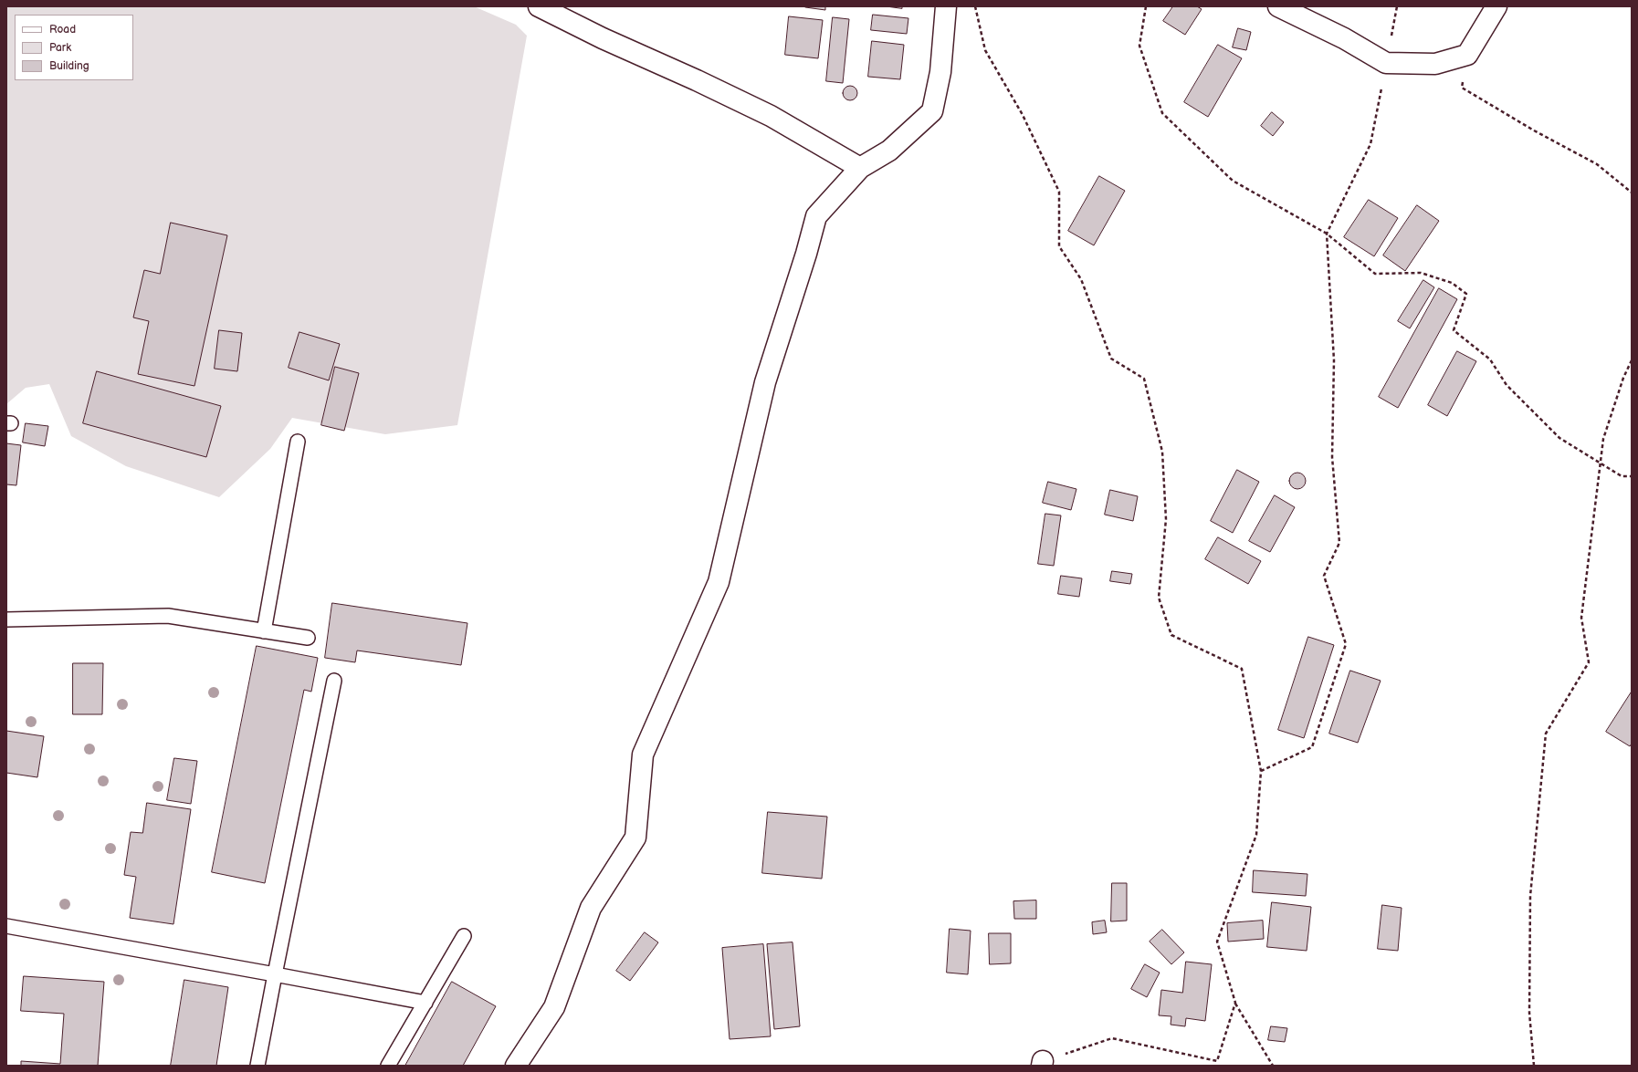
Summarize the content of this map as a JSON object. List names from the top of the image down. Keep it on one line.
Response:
{"legend":["Road","Park","Building"]}
